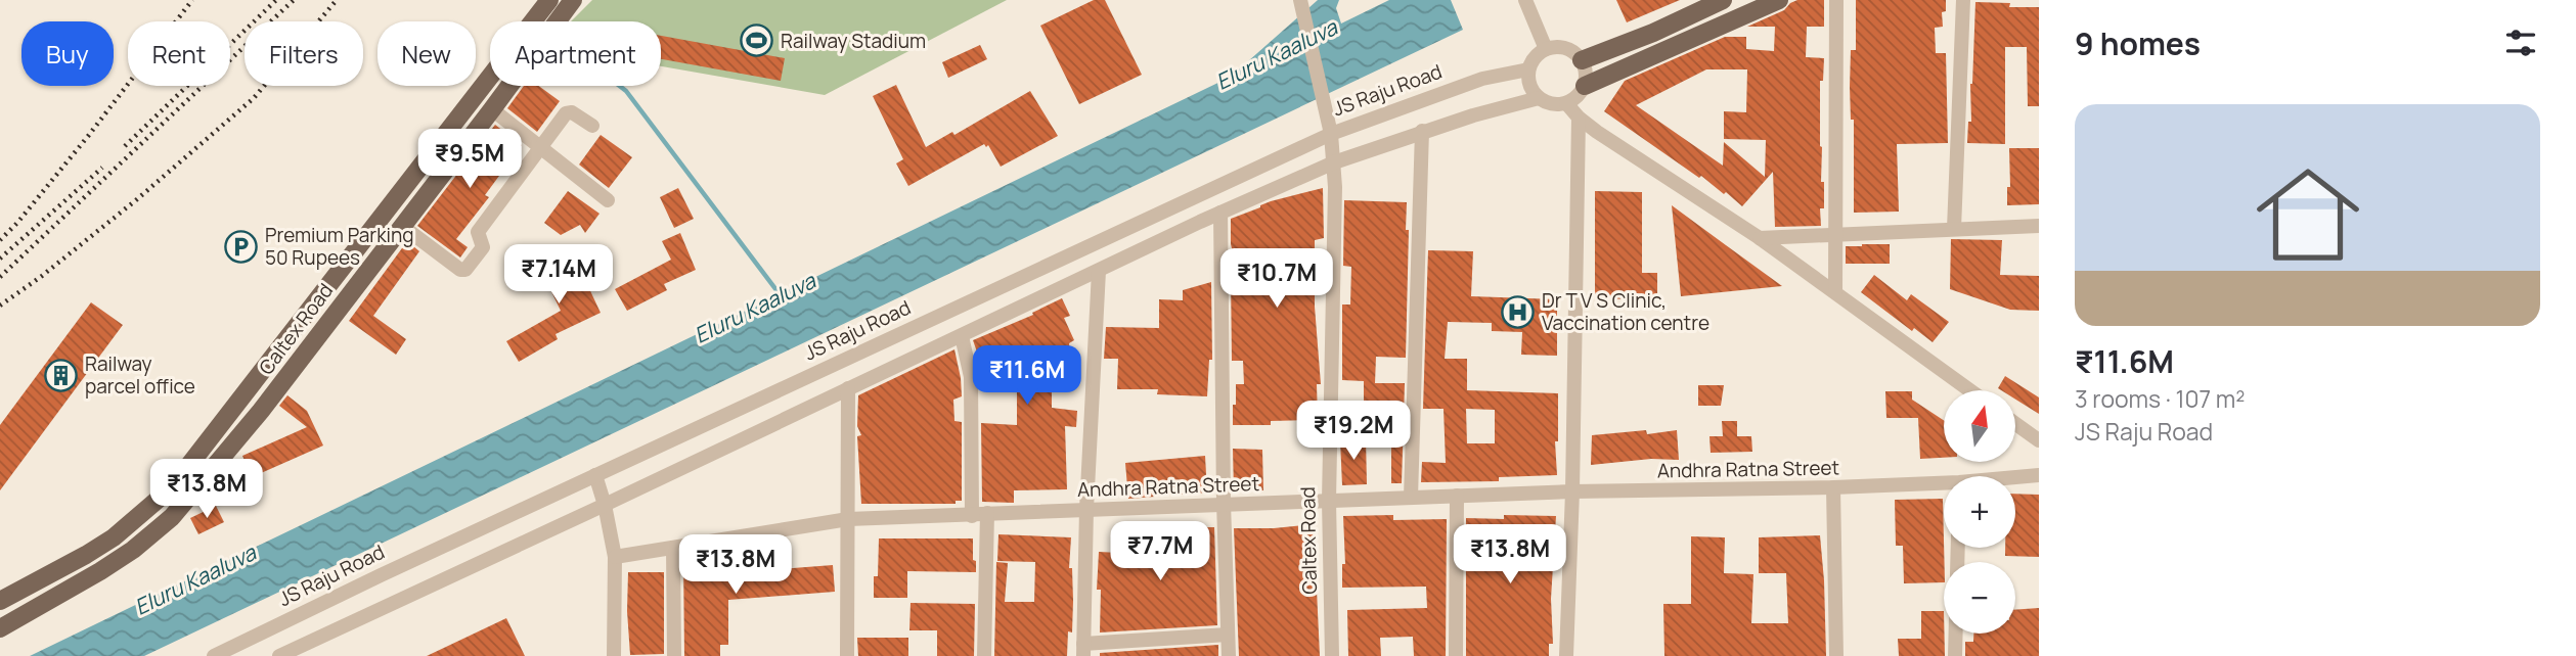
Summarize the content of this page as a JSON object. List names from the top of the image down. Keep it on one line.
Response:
{"streets":{"main road":["Caltex Road"],"street":["JS Raju Road","Andhra Ratna Street"]},"crossings":[["JS Raju Road","Caltex Road"],["Caltex Road","Andhra Ratna Street"]],"water":["Eluru Kaaluva"],"places":{"sports":["Railway Stadium"],"parking":["Premium Parking 50 Rupees"],"hospital":["Dr T V S Clinic, Vaccination centre"],"building":["Railway parcel office"]},"north":"top","page":{"heading":"9 homes","chip":["Buy","Rent","Filters","New","Apartment"],"list":[{"name":"₹11.6M","note":"3 rooms · 107 m² · JS Raju Road"}],"price":["₹9.5M","₹7.14M","₹10.7M","₹11.6M","₹19.2M","₹13.8M","₹7.7M","₹13.8M","₹13.8M"],"map_buttons":["+","−"]}}
